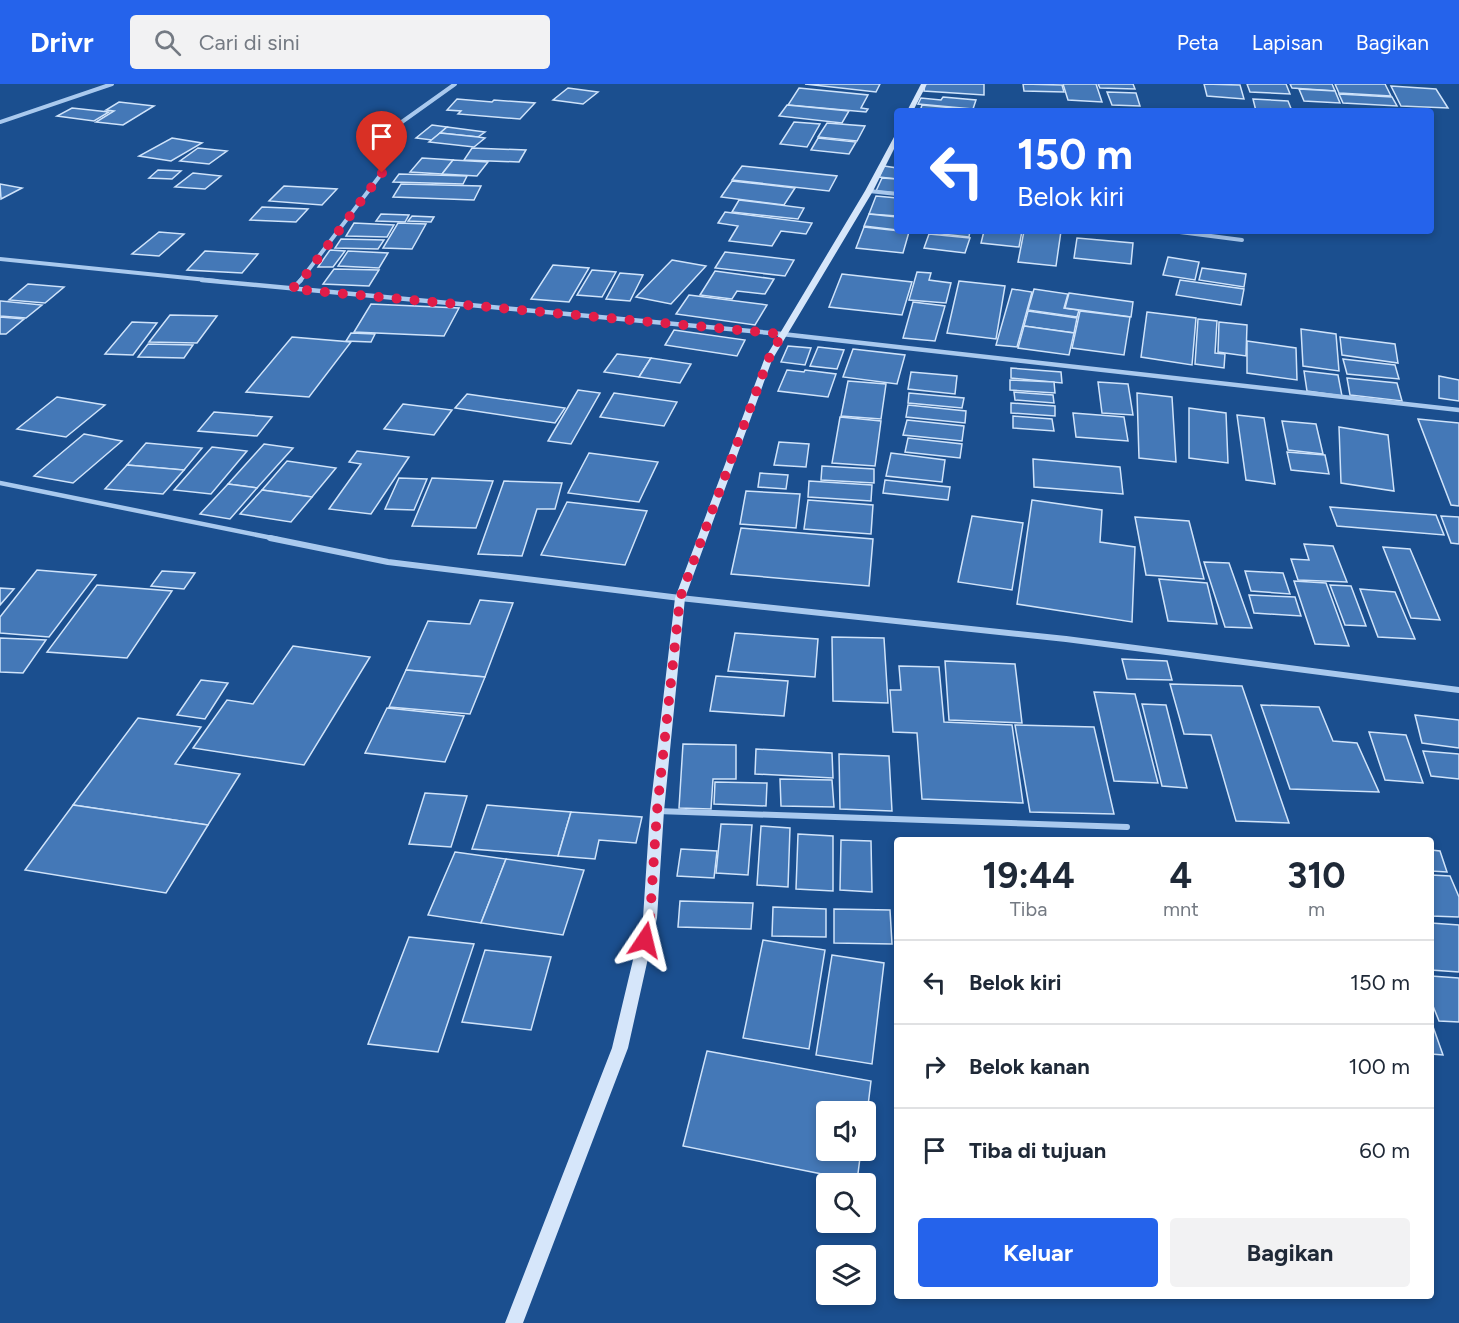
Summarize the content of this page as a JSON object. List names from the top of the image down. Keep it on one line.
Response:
{"page":{"header":"Drivr","search":"Cari di sini","nav":["Peta","Lapisan","Bagikan"],"turn":["150 m","Belok kiri"],"eta":["19:44","Tiba","4","mnt","310","m"],"list":[{"name":"Belok kiri","value":"150 m"},{"name":"Belok kanan","value":"100 m"},{"name":"Tiba di tujuan","value":"60 m"}],"buttons":["Keluar","Bagikan"]}}
